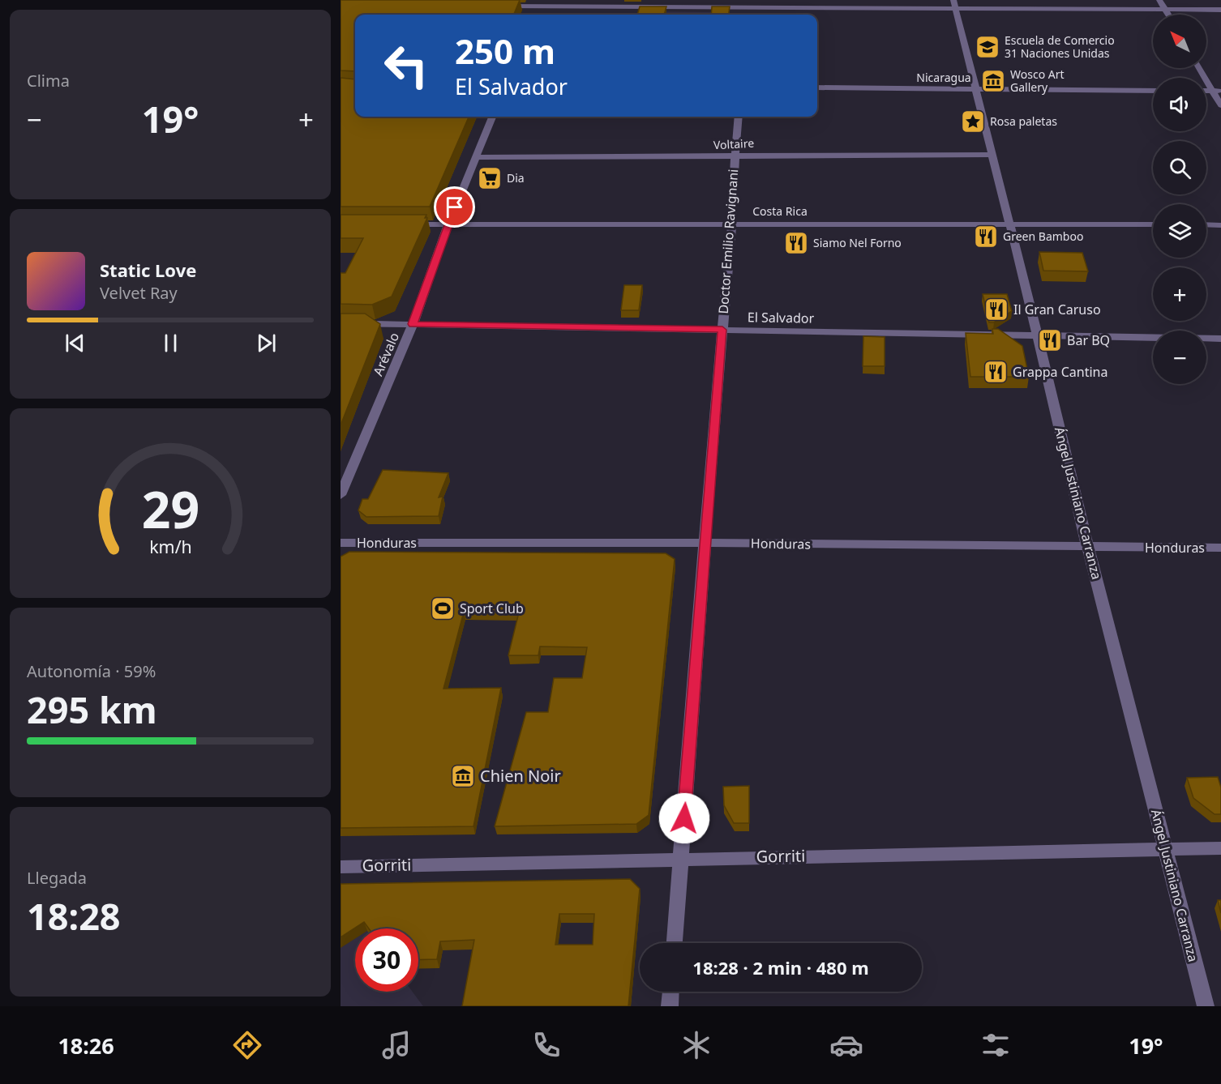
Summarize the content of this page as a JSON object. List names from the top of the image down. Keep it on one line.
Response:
{"streets":{"street":["Nicaragua","Voltaire","Costa Rica","Doctor Emilio Ravignani","El Salvador","Arévalo","Ángel Justiniano Carranza","Honduras","Gorriti"]},"crossings":[["Nicaragua","Ángel Justiniano Carranza"],["Voltaire","Doctor Emilio Ravignani"],["Voltaire","Arévalo"],["Voltaire","Ángel Justiniano Carranza"],["Costa Rica","Doctor Emilio Ravignani"],["Costa Rica","Arévalo"],["Costa Rica","Ángel Justiniano Carranza"],["Doctor Emilio Ravignani","El Salvador"],["Doctor Emilio Ravignani","Honduras"],["Doctor Emilio Ravignani","Gorriti"],["El Salvador","Arévalo"],["El Salvador","Ángel Justiniano Carranza"],["Ángel Justiniano Carranza","Honduras"],["Ángel Justiniano Carranza","Gorriti"]],"places":{"school or university":["Escuela de Comercio 31 Naciones Unidas"],"museum":["Wosco Art Gallery","Chien Noir"],"place":["Rosa paletas"],"supermarket":["Dia"],"restaurant":["Green Bamboo","Siamo Nel Forno","Il Gran Caruso","Bar BQ","Grappa Cantina"],"sports":["Sport Club"]},"north":"top left","page":{"tile":["Clima",["Autonomía · 59%","295 km"],["Llegada","18:28"]],"map_buttons":["+","−"],"turn":["250 m","El Salvador"],"heat":["−","19°","+"],"song":["Static Love","Velvet Ray"],"limit":"30","trip":"18:28 · 2 min · 480 m","tabs":["18:26","19°"],"gauge":["29","km/h"]}}
